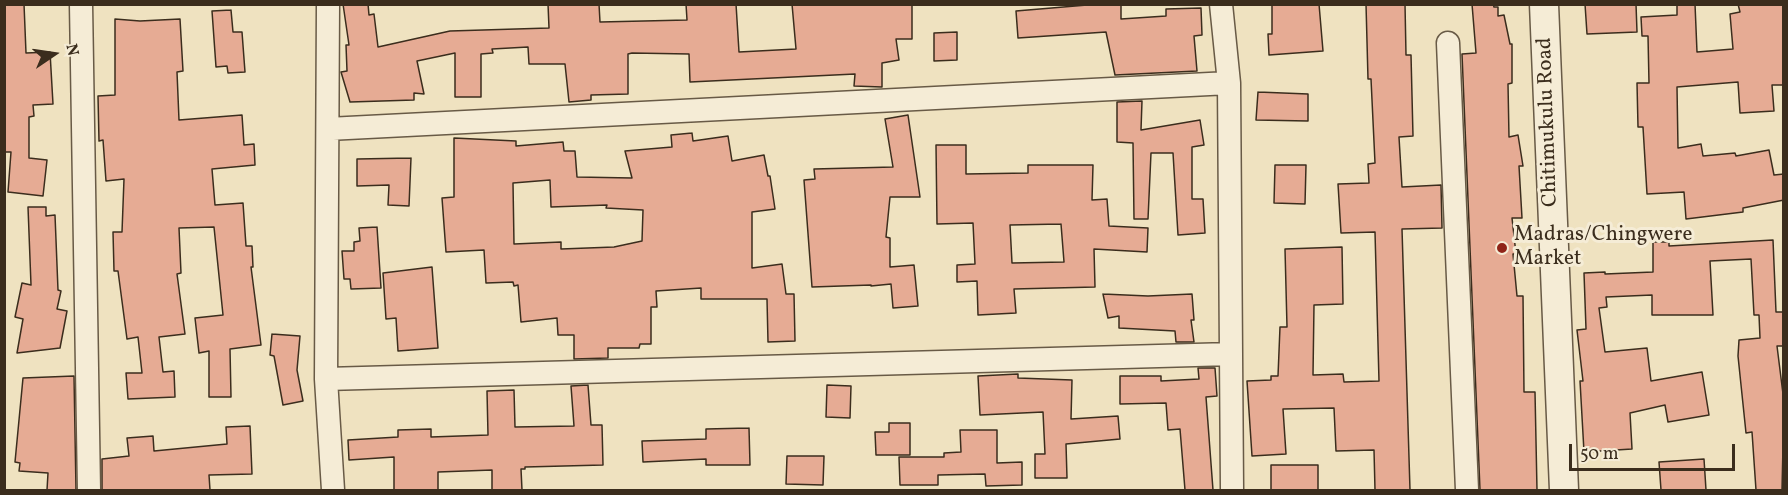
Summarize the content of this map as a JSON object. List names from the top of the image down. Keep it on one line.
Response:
{"streets":{"street":["Chitimukulu Road"]},"places":["Madras/Chingwere Market"],"scale_bar":"50 m","north":"right"}
